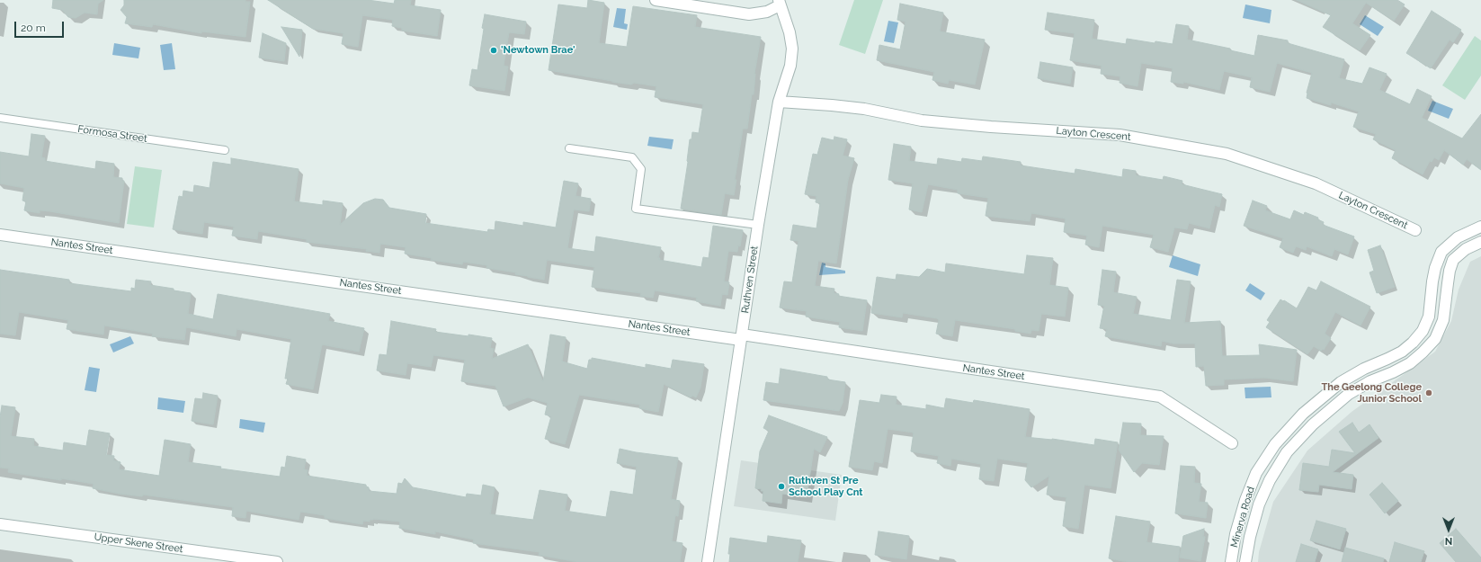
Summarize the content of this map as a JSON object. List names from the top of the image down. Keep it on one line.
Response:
{"streets":{"street":["Layton Crescent","Nantes Street","Ruthven Street","Minerva Road","Upper Skene Street"],"lane":["Formosa Street"]},"crossings":[["Layton Crescent","Ruthven Street"],["Nantes Street","Ruthven Street"]],"places":["'Newtown Brae'","The Geelong College Junior School","Ruthven St Pre School Play Cnt"],"scale_bar":"20 m","north":"bottom"}
